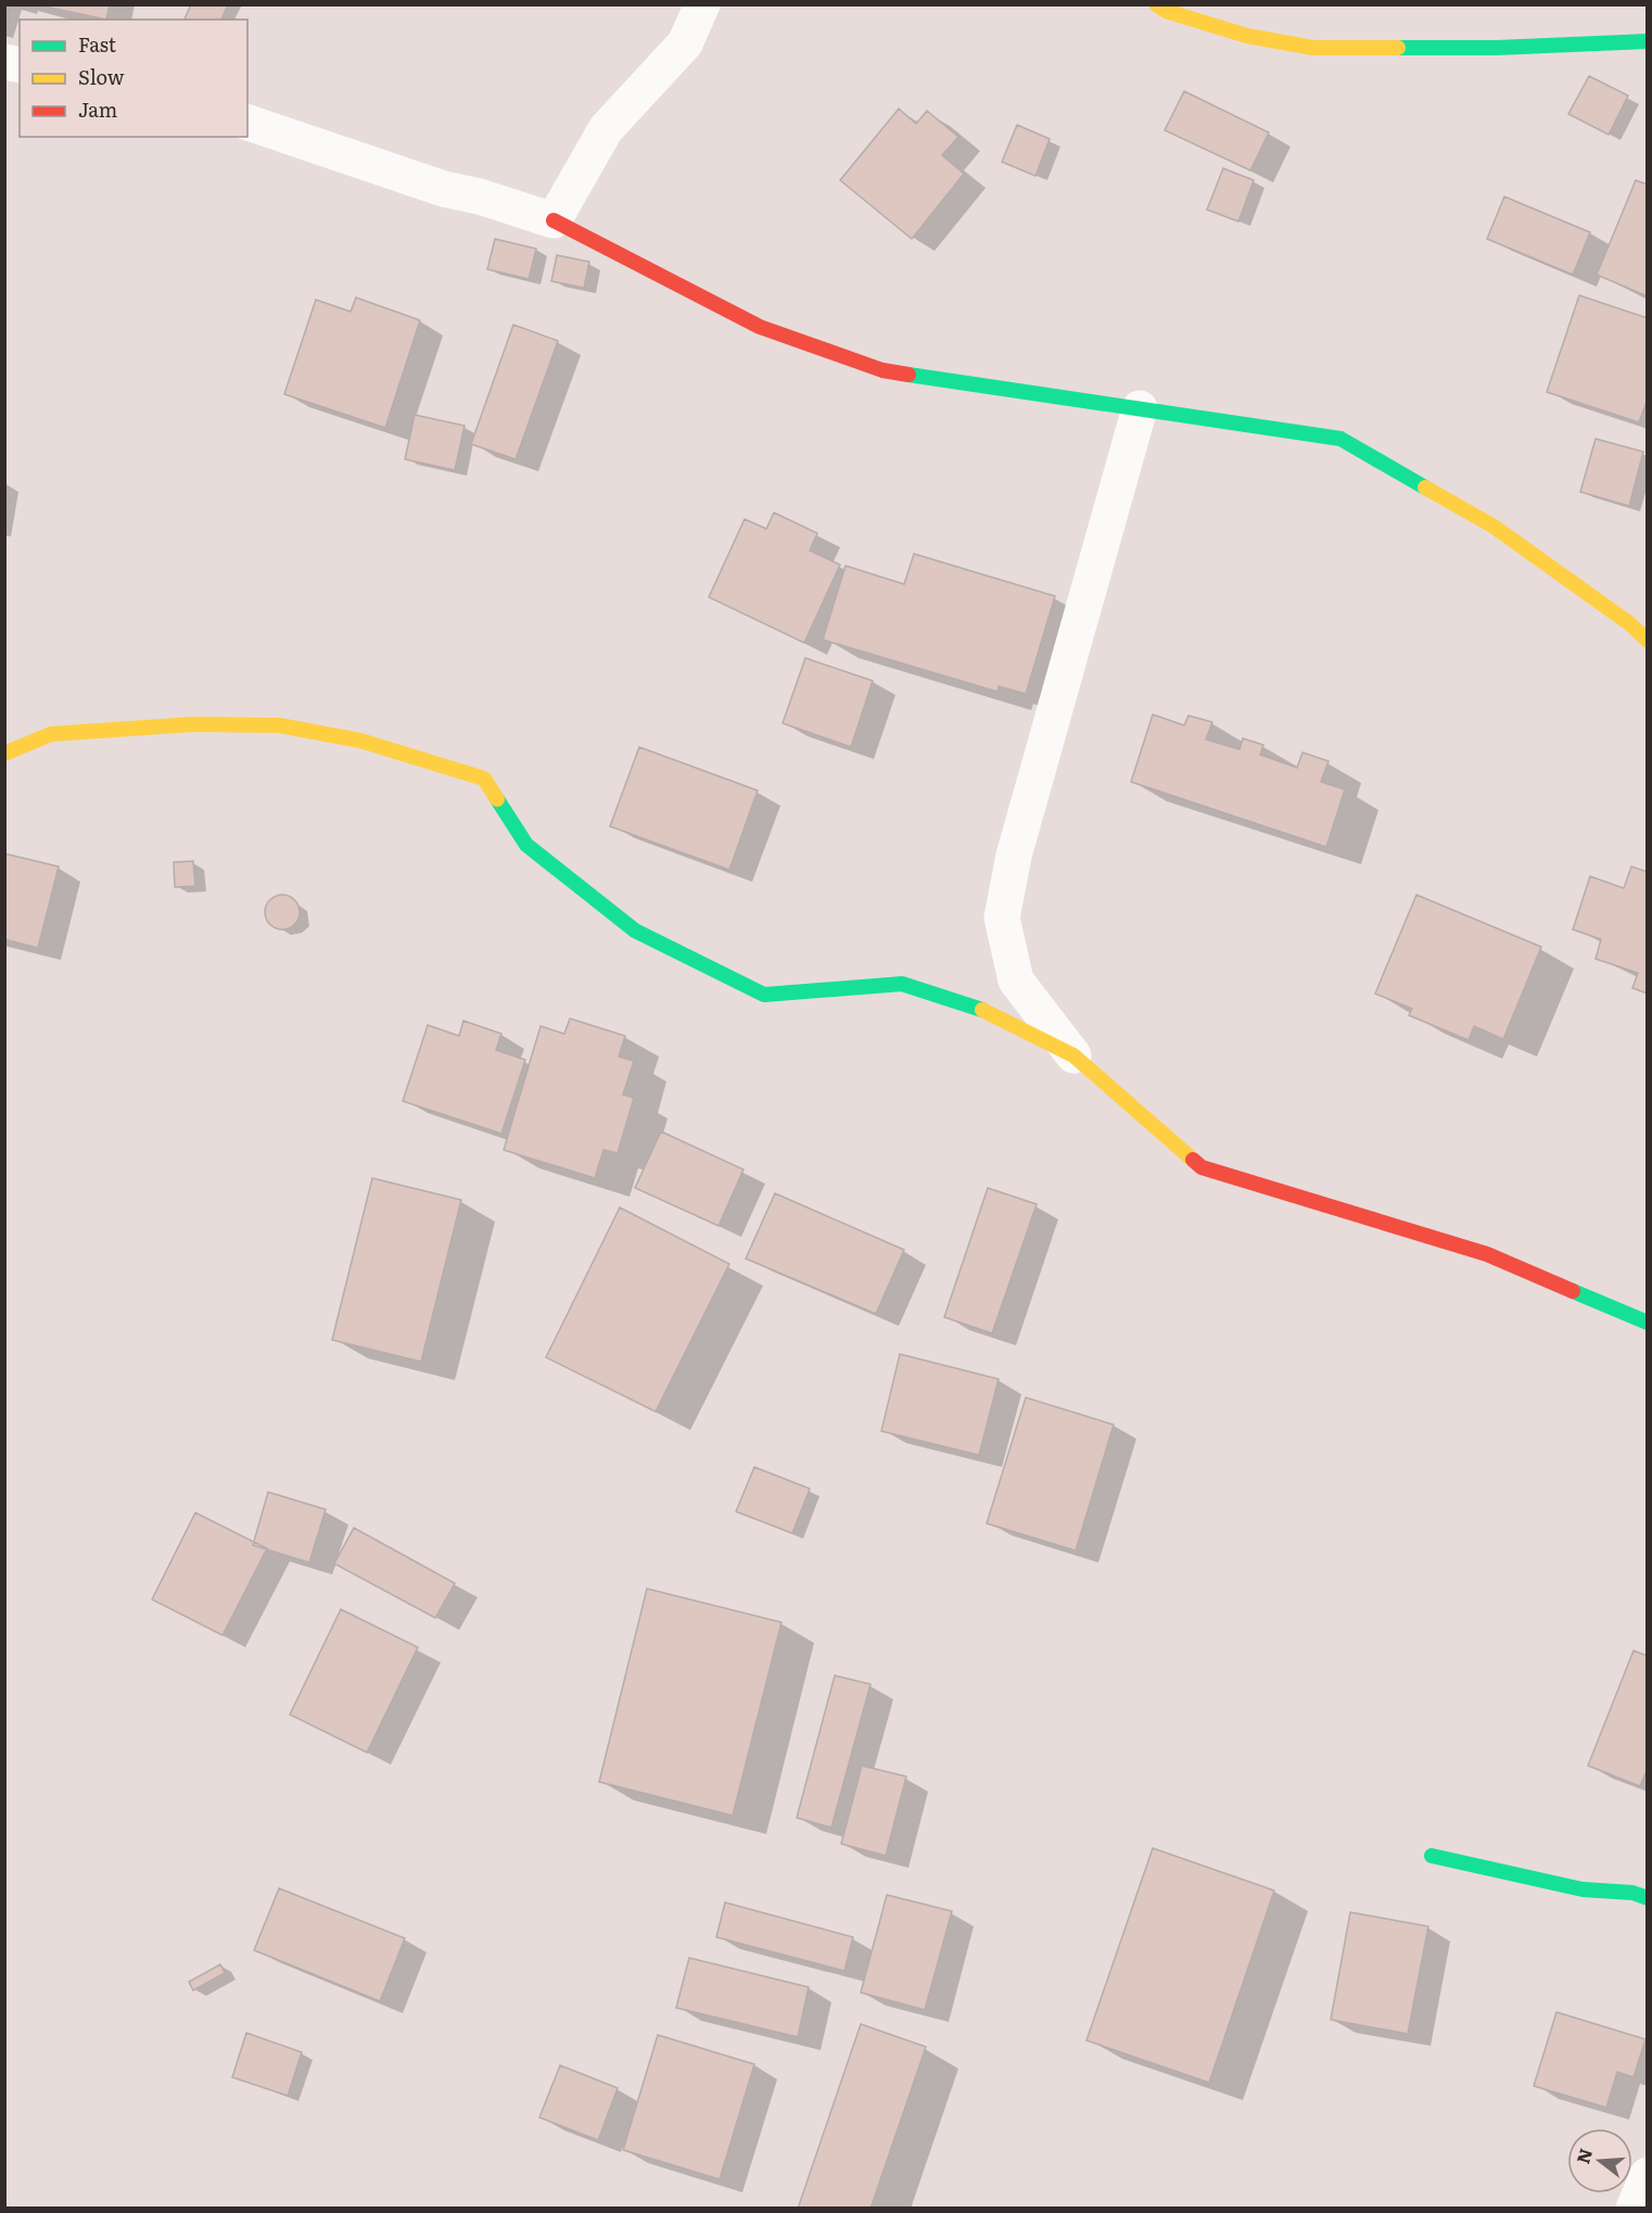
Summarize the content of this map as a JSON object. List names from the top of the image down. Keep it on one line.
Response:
{"legend":["Fast","Slow","Jam"],"north":"left"}
